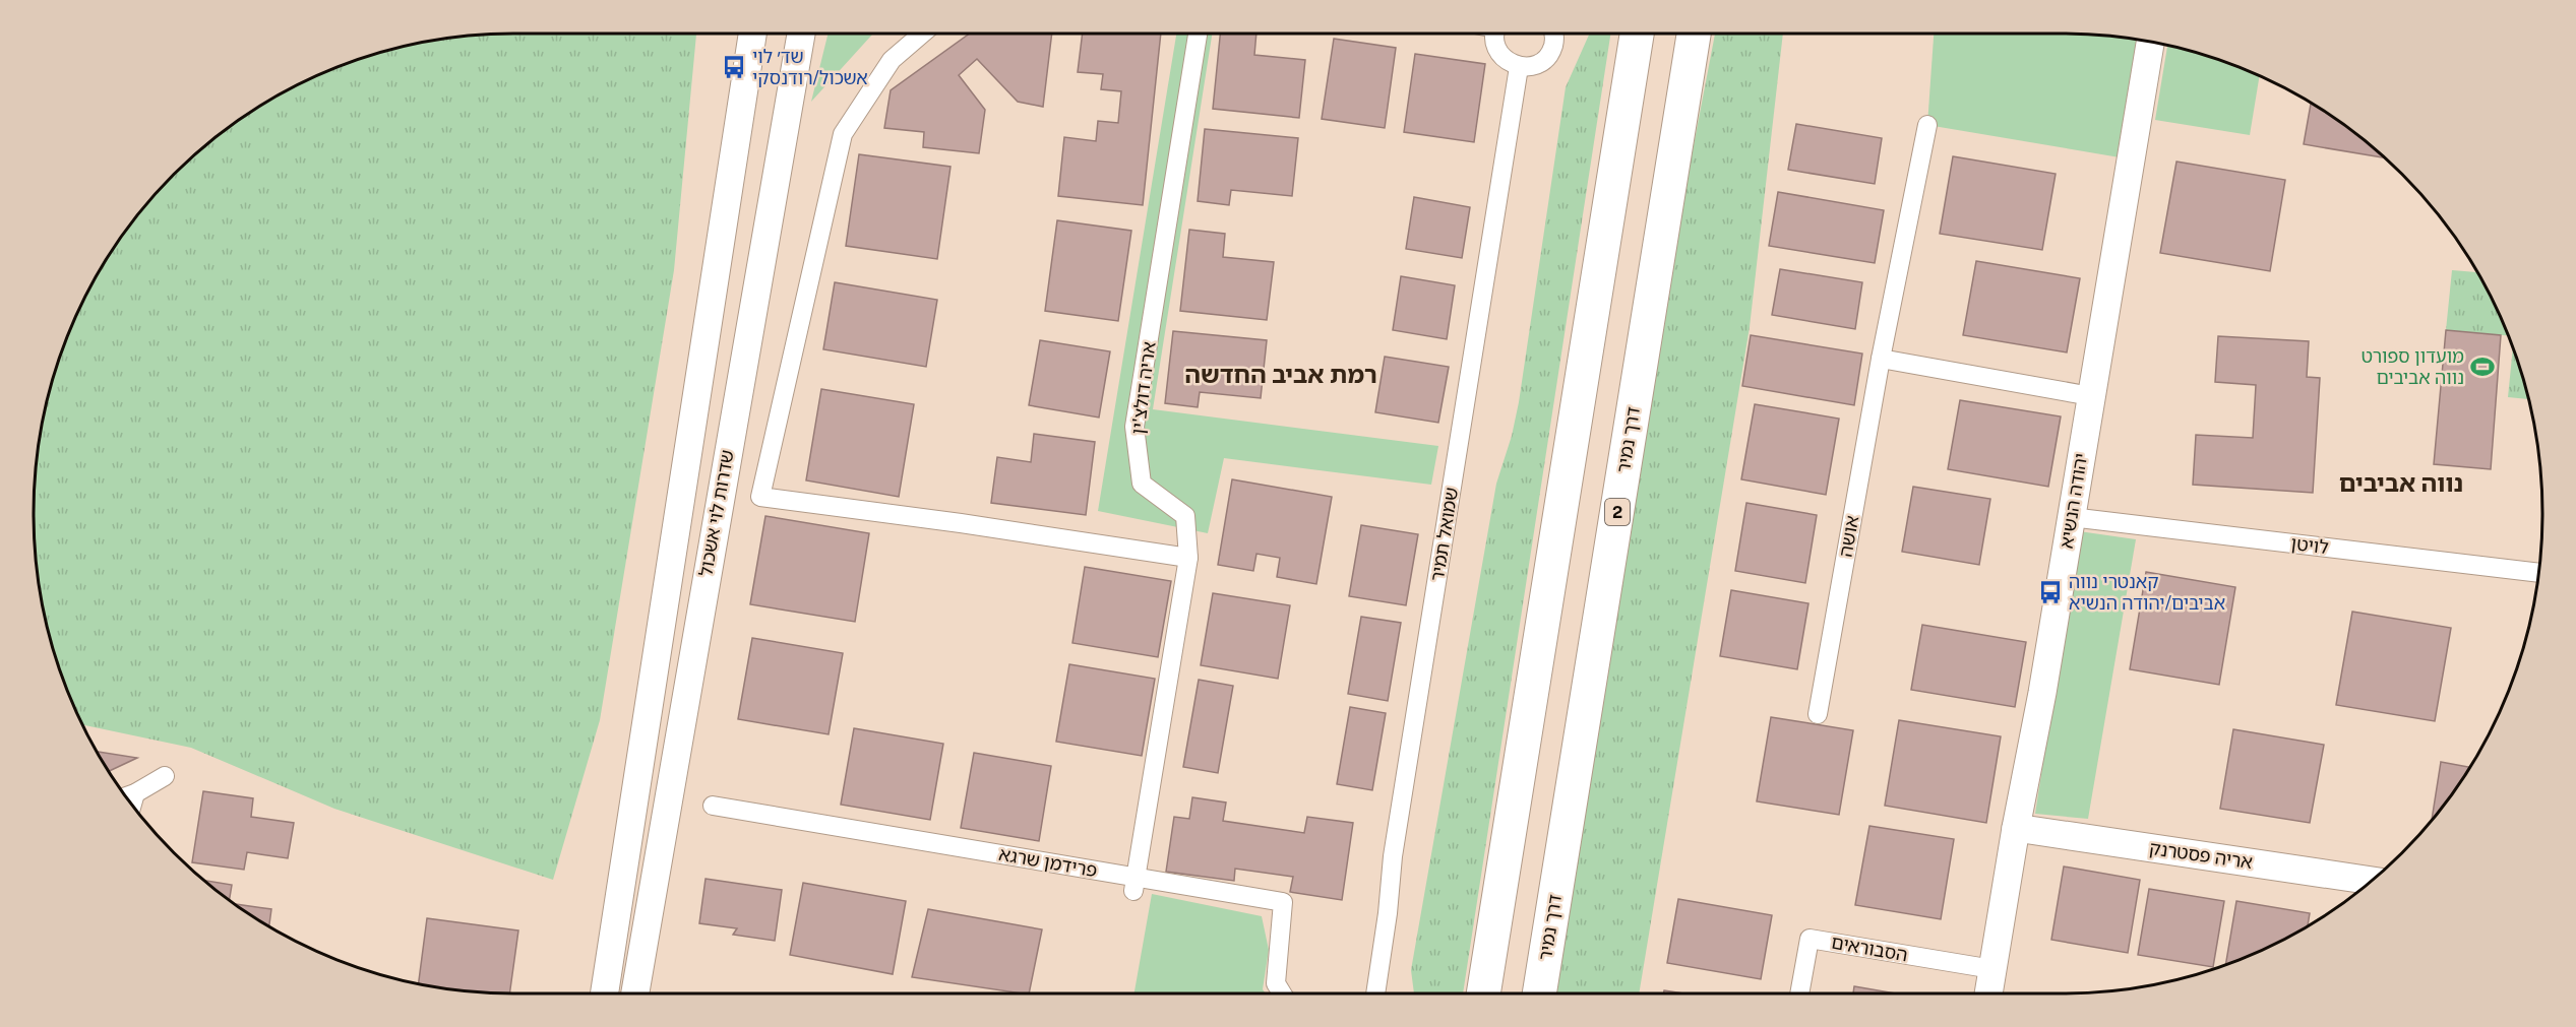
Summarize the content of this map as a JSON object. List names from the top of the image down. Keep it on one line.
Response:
{"streets":{"highway":["דרך נמיר","2"],"street":["אריה דולצ'ין","יהודה הנשיא","שדרות לוי אשכול","שמואל תמיר","אושה","לויטן","אריה פסטרנק","פרידמן שרגא","הסבוראים"]},"crossings":[["אריה דולצ'ין","פרידמן שרגא"],["יהודה הנשיא","לויטן"],["יהודה הנשיא","אריה פסטרנק"],["יהודה הנשיא","הסבוראים"]],"districts":["רמת אביב החדשה","נווה אביבים"],"places":{"bus stop":["שד׳ לוי אשכול/רודנסקי","קאנטרי נווה אביבים/יהודה הנשיא"],"sports":["מועדון ספורט נווה אביבים"]}}
